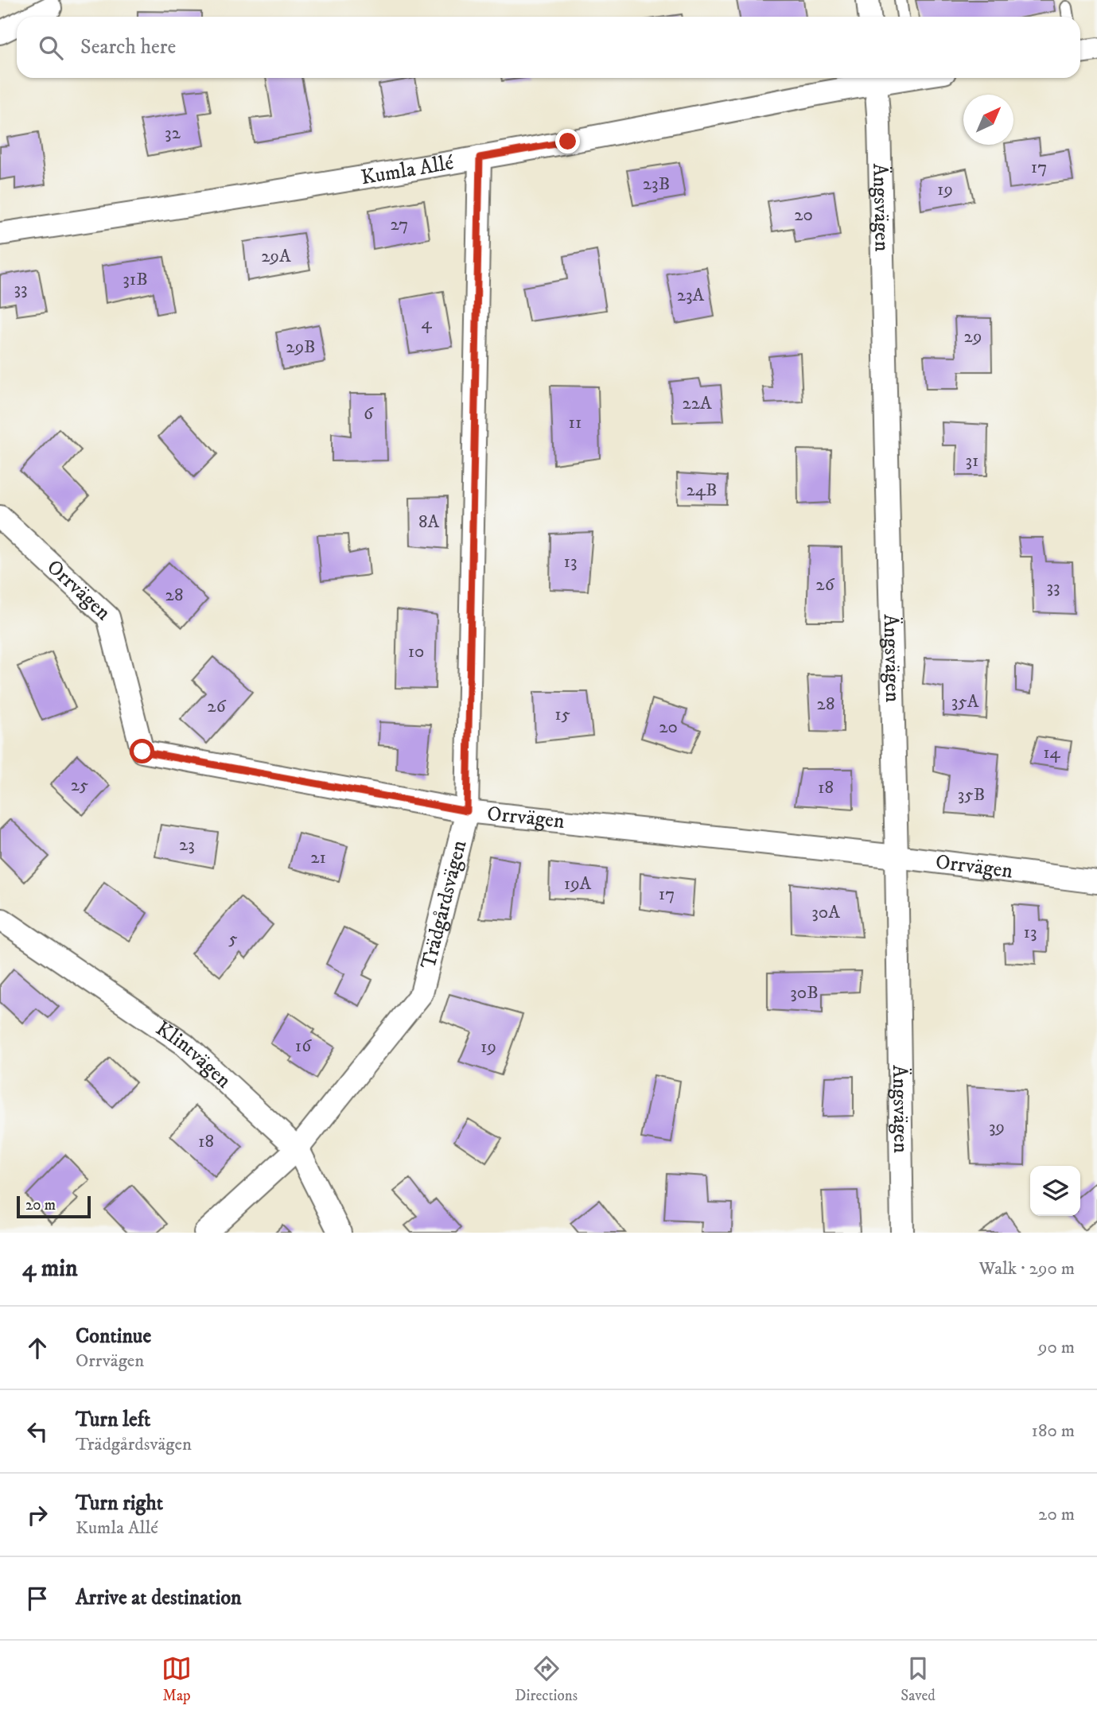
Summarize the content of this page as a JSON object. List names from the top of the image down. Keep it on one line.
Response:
{"streets":{"street":["Kumla Allé","Ängsvägen","Orrvägen","Trädgårdsvägen","Klintvägen"]},"crossings":[["Kumla Allé","Trädgårdsvägen"],["Ängsvägen","Orrvägen"],["Orrvägen","Trädgårdsvägen"],["Trädgårdsvägen","Klintvägen"]],"house_numbers":["32","17","23B","19","20","27","29A","31B","33","23A","4","29","29B","22A","6","11","31","24B","8A","13","26","33","28","10","35A","28","26","15","20","14","25","18","35B","23","21","19A","17","30A","13","5","30B","16","19","39","18"],"scale_bar":"20 m","north":"top right","page":{"search":"Search here","scale":"20 m","heading":["4 min","Walk · 290 m"],"list":[["Continue","Orrvägen","90 m"],["Turn left","Trädgårdsvägen","180 m"],["Turn right","Kumla Allé","20 m"],"Arrive at destination"],"nav":["Map","Directions","Saved"]}}
